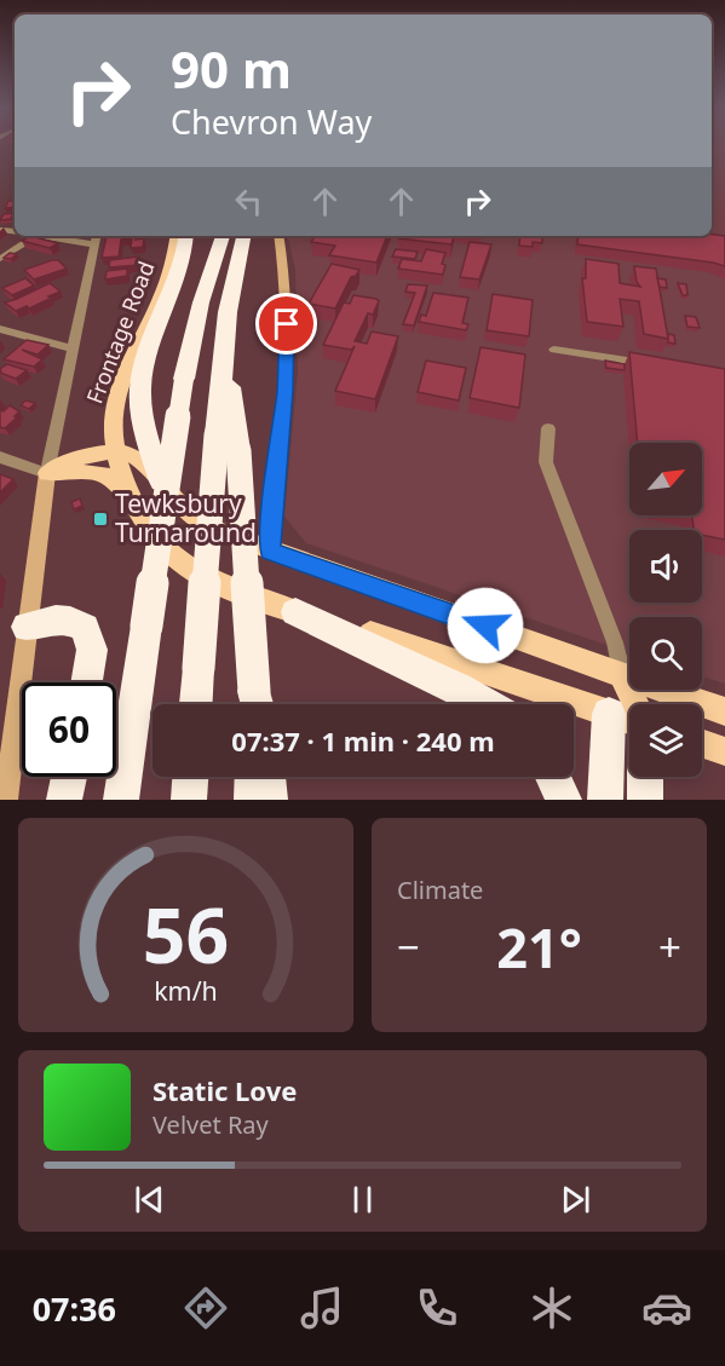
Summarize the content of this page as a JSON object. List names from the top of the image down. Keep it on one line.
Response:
{"streets":{"main road":["Frontage Road"]},"places":{"transit":["Tewksbury Turnaround"]},"north":"top right","page":{"turn":["90 m","Chevron Way"],"limit":"60","trip":"07:37 · 1 min · 240 m","tile":"Climate","heat":["−","21°","+"],"song":["Static Love","Velvet Ray"],"tabs":"07:36","gauge":["56","km/h"]}}
